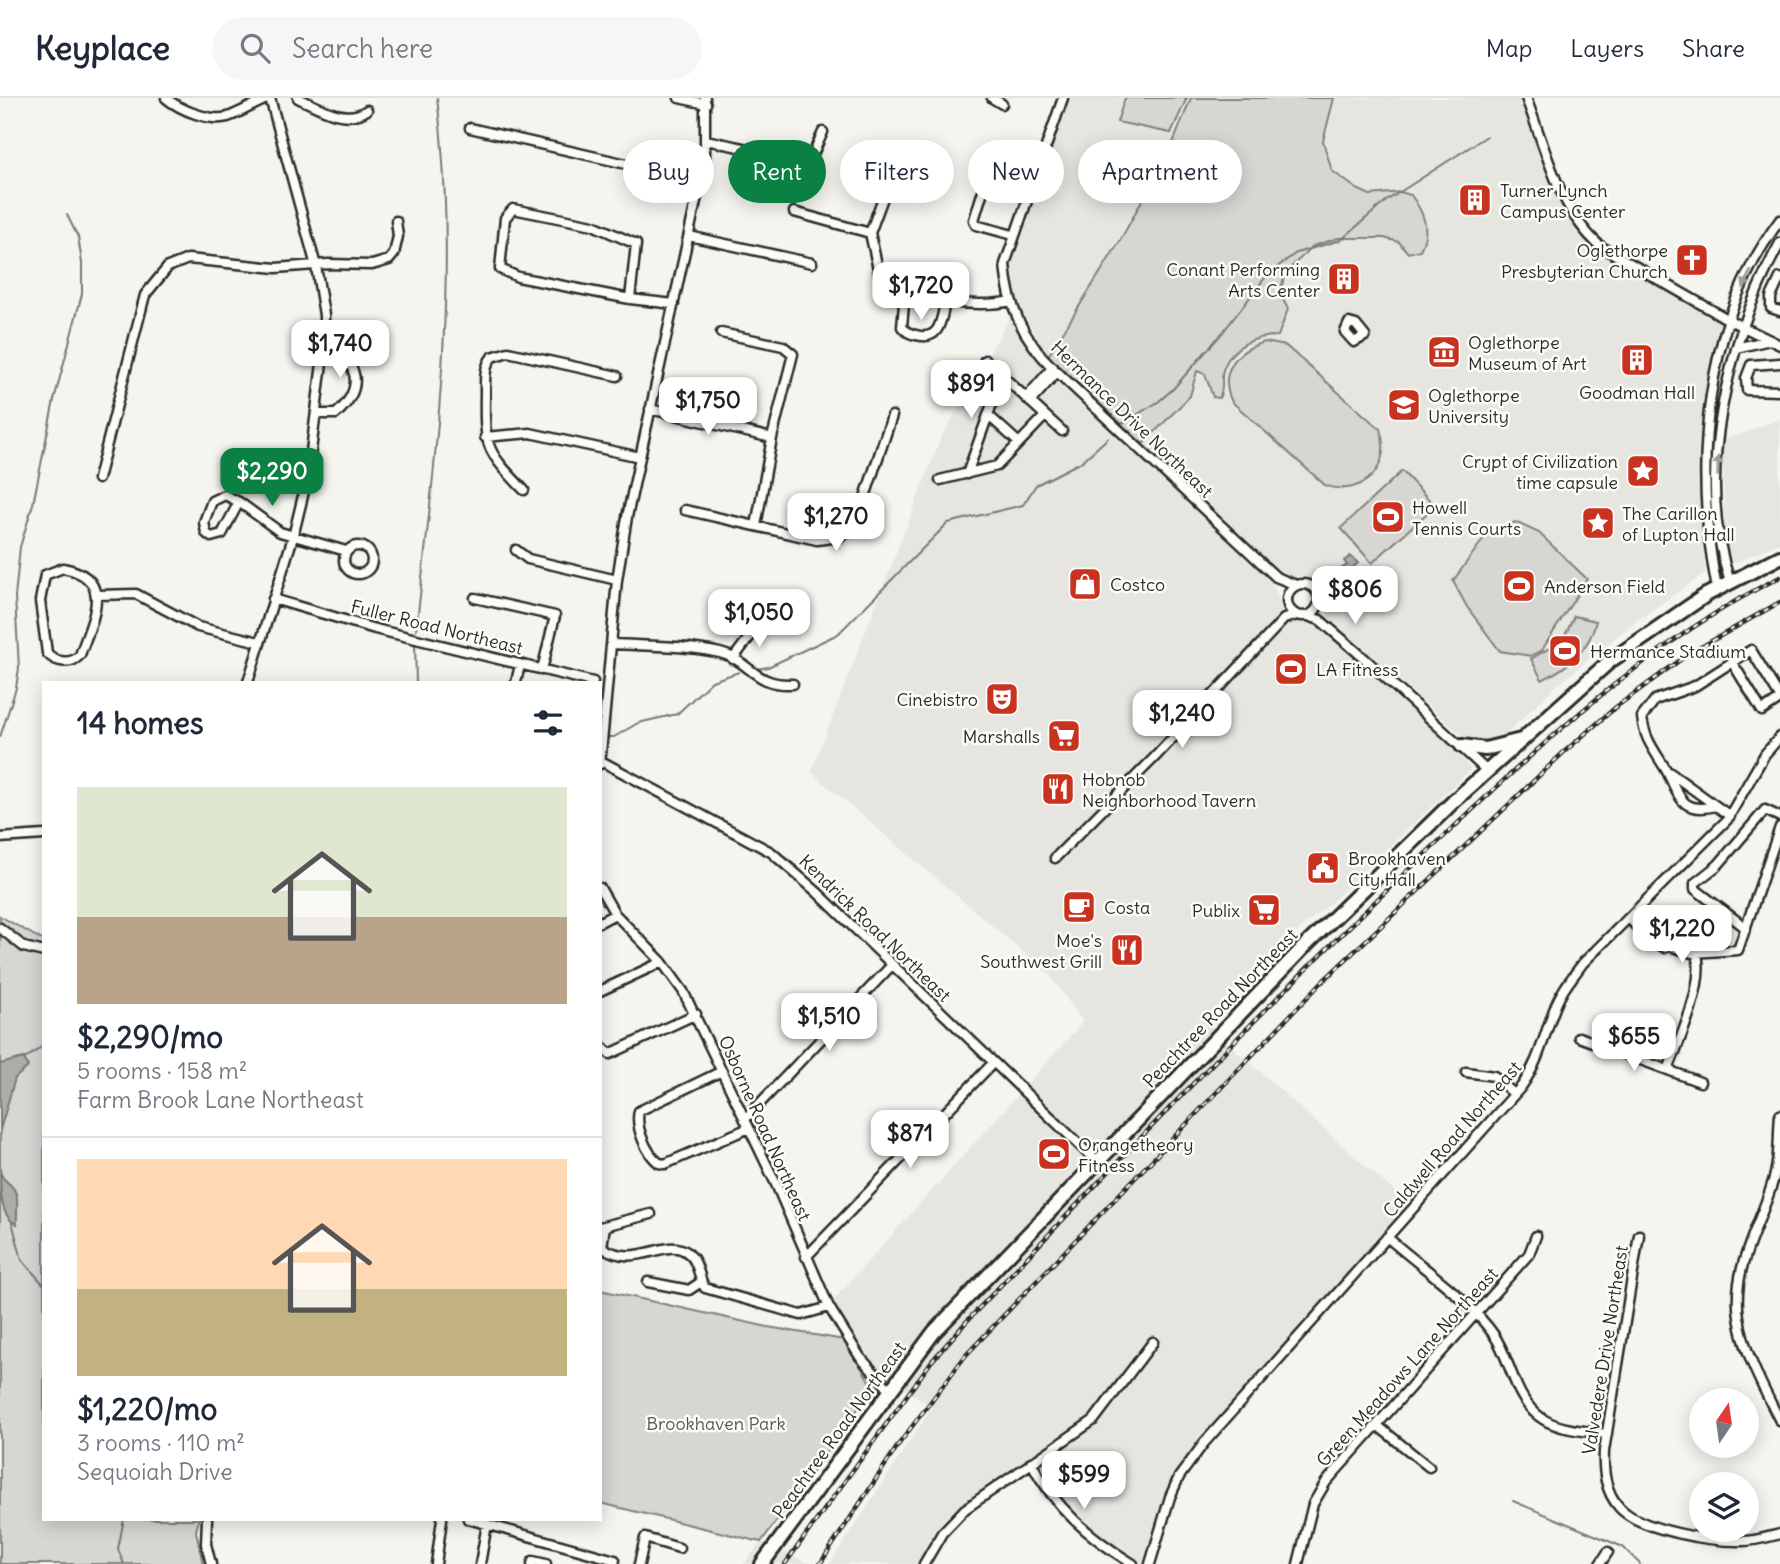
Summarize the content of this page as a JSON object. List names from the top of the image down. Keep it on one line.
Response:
{"streets":{"highway":["Peachtree Road Northeast"],"street":["Hermance Drive Northeast","Fuller Road Northeast","Kendrick Road Northeast","Osborne Road Northeast","Caldwell Road Northeast","Valvedere Drive Northeast","Green Meadows Lane Northeast"]},"crossings":[["Hermance Drive Northeast","Peachtree Road Northeast"],["Kendrick Road Northeast","Peachtree Road Northeast"],["Peachtree Road Northeast","Osborne Road Northeast"]],"parks":["Brookhaven Park"],"places":{"building":["Turner Lynch Campus Center","Conant Performing Arts Center","Goodman Hall"],"church":["Oglethorpe Presbyterian Church"],"museum":["Oglethorpe Museum of Art"],"school or university":["Oglethorpe University"],"place":["Crypt of Civilization time capsule","The Carillon of Lupton Hall"],"sports":["Howell Tennis Courts","Anderson Field","Hermance Stadium","LA Fitness","Orangetheory Fitness"],"shop":["Costco"],"theatre":["Cinebistro"],"supermarket":["Marshalls","Publix"],"restaurant":["Hobnob Neighborhood Tavern","Moe's Southwest Grill"],"public building":["Brookhaven City Hall"],"cafe":["Costa"]},"north":"top","page":{"header":"Keyplace","search":"Search here","nav":["Map","Layers","Share"],"chip":["Buy","Rent","Filters","New","Apartment"],"price":["$1,720","$1,740","$891","$1,750","$2,290","$1,270","$806","$1,050","$1,240","$1,220","$1,510","$655","$871","$599"],"heading":"14 homes","list":[{"name":"$2,290/mo","note":"5 rooms · 158 m² · Farm Brook Lane Northeast"},{"name":"$1,220/mo","note":"3 rooms · 110 m² · Sequoiah Drive"}]}}
